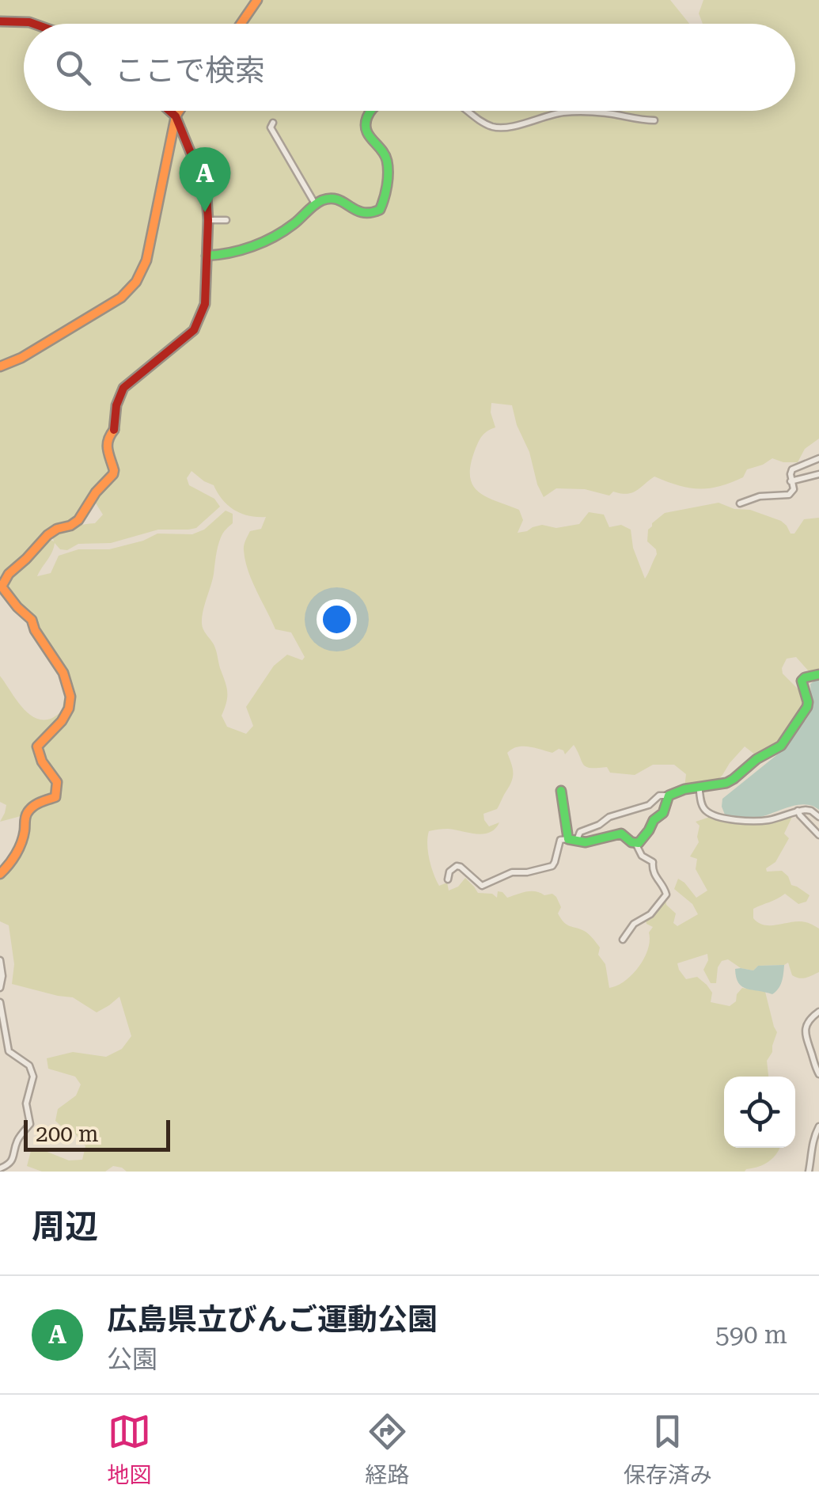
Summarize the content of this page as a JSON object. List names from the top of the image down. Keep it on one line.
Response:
{"scale_bar":"200 m","page":{"search":"ここで検索","pins":"A","scale":"200 m","heading":"周辺","list":[{"mark":"A","name":"広島県立びんご運動公園","note":"公園","value":"590 m"}],"nav":["地図","経路","保存済み"]}}
